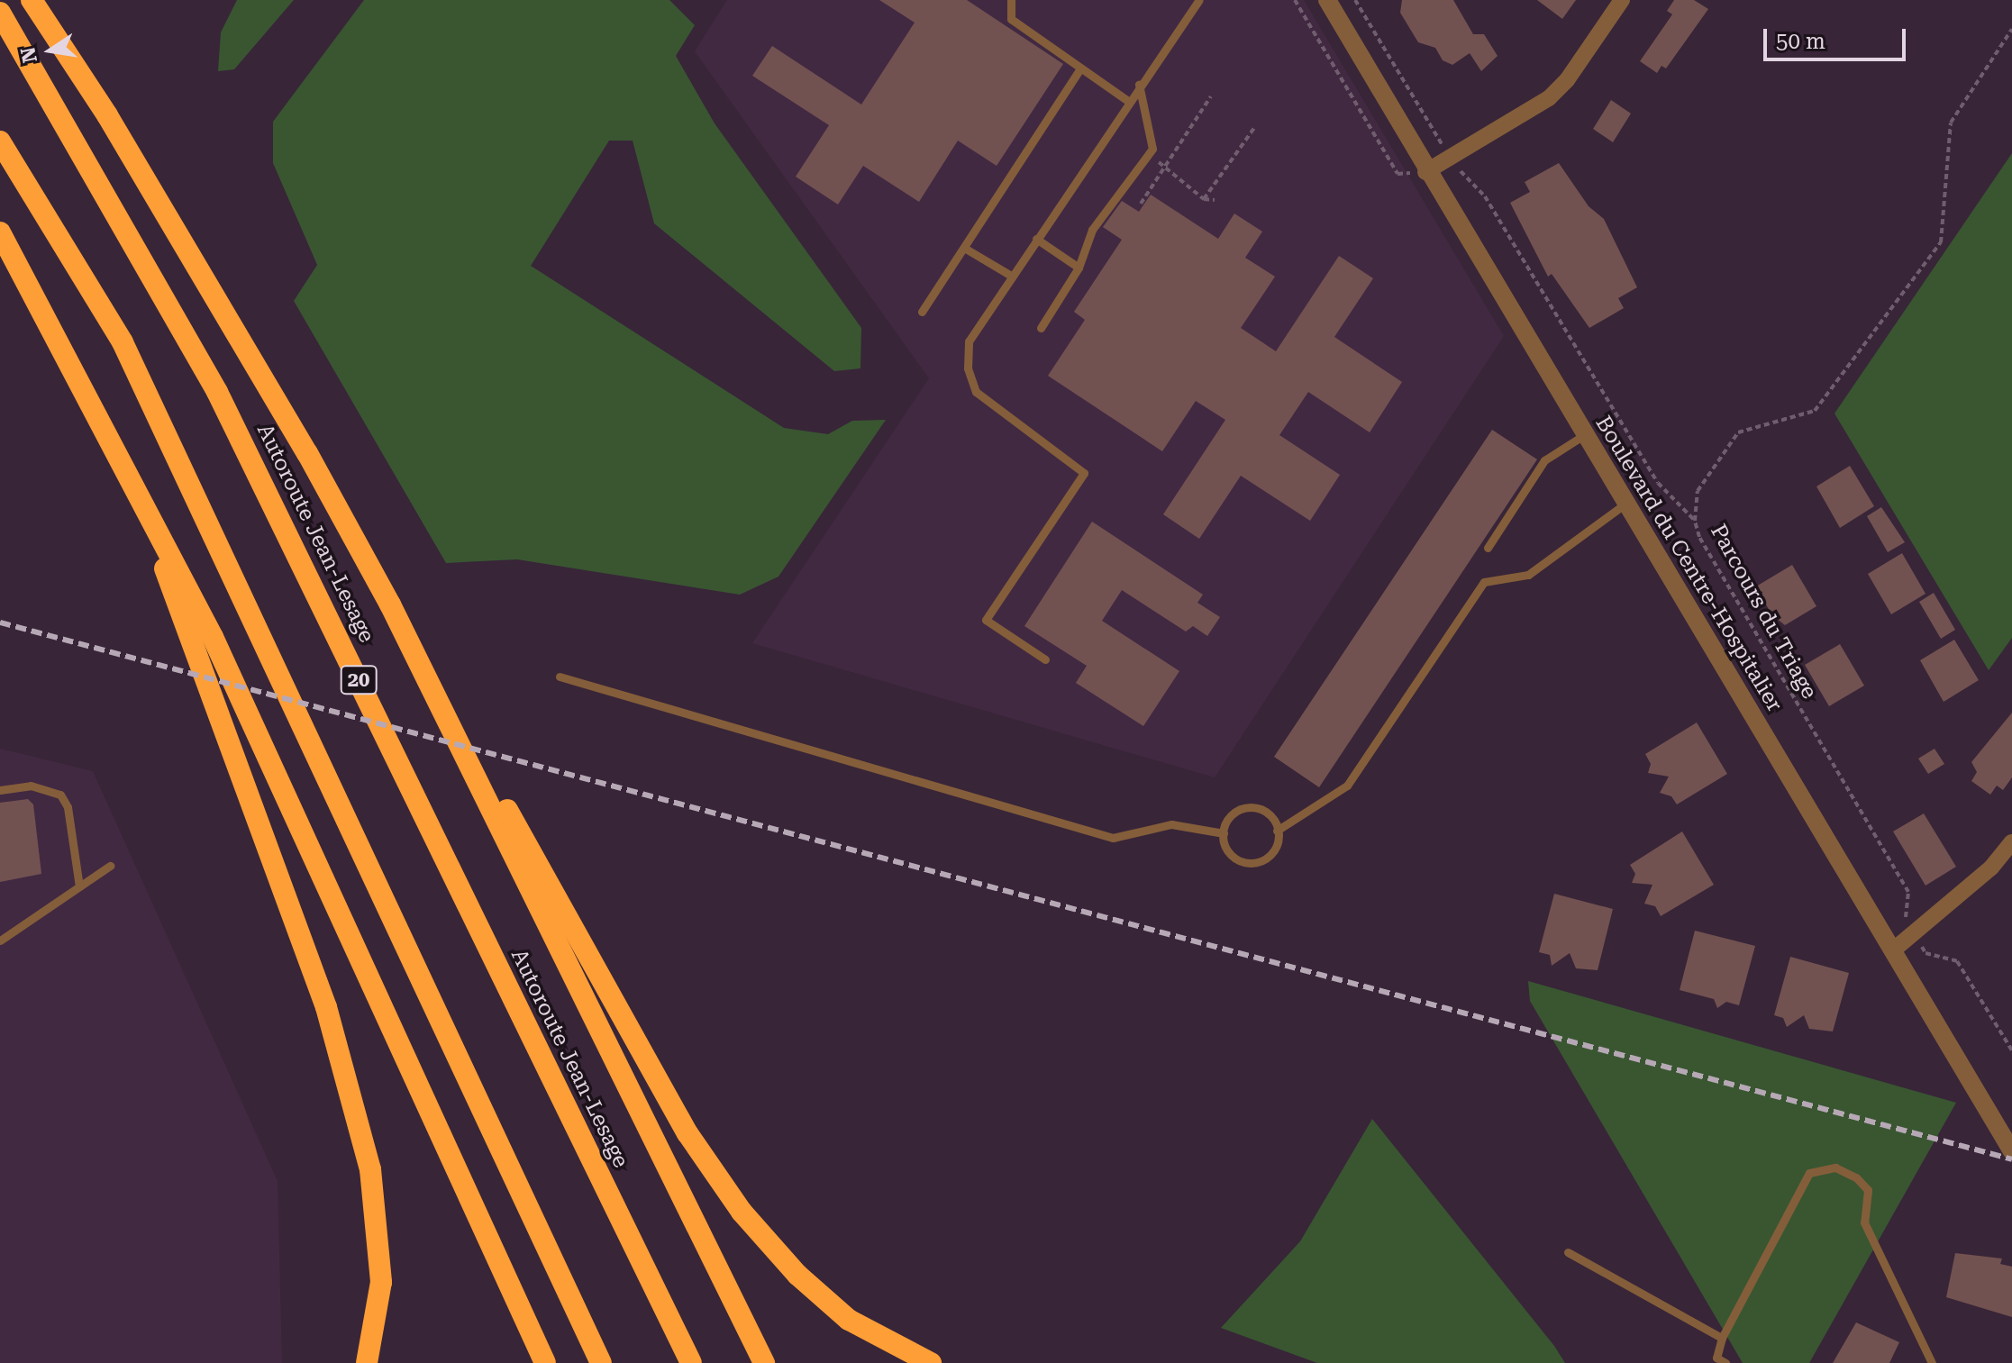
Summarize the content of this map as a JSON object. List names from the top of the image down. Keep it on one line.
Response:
{"streets":{"highway":["Autoroute Jean-Lesage","20"],"street":["Boulevard du Centre-Hospitalier"],"path":["Parcours du Triage"]},"scale_bar":"50 m","north":"left"}
